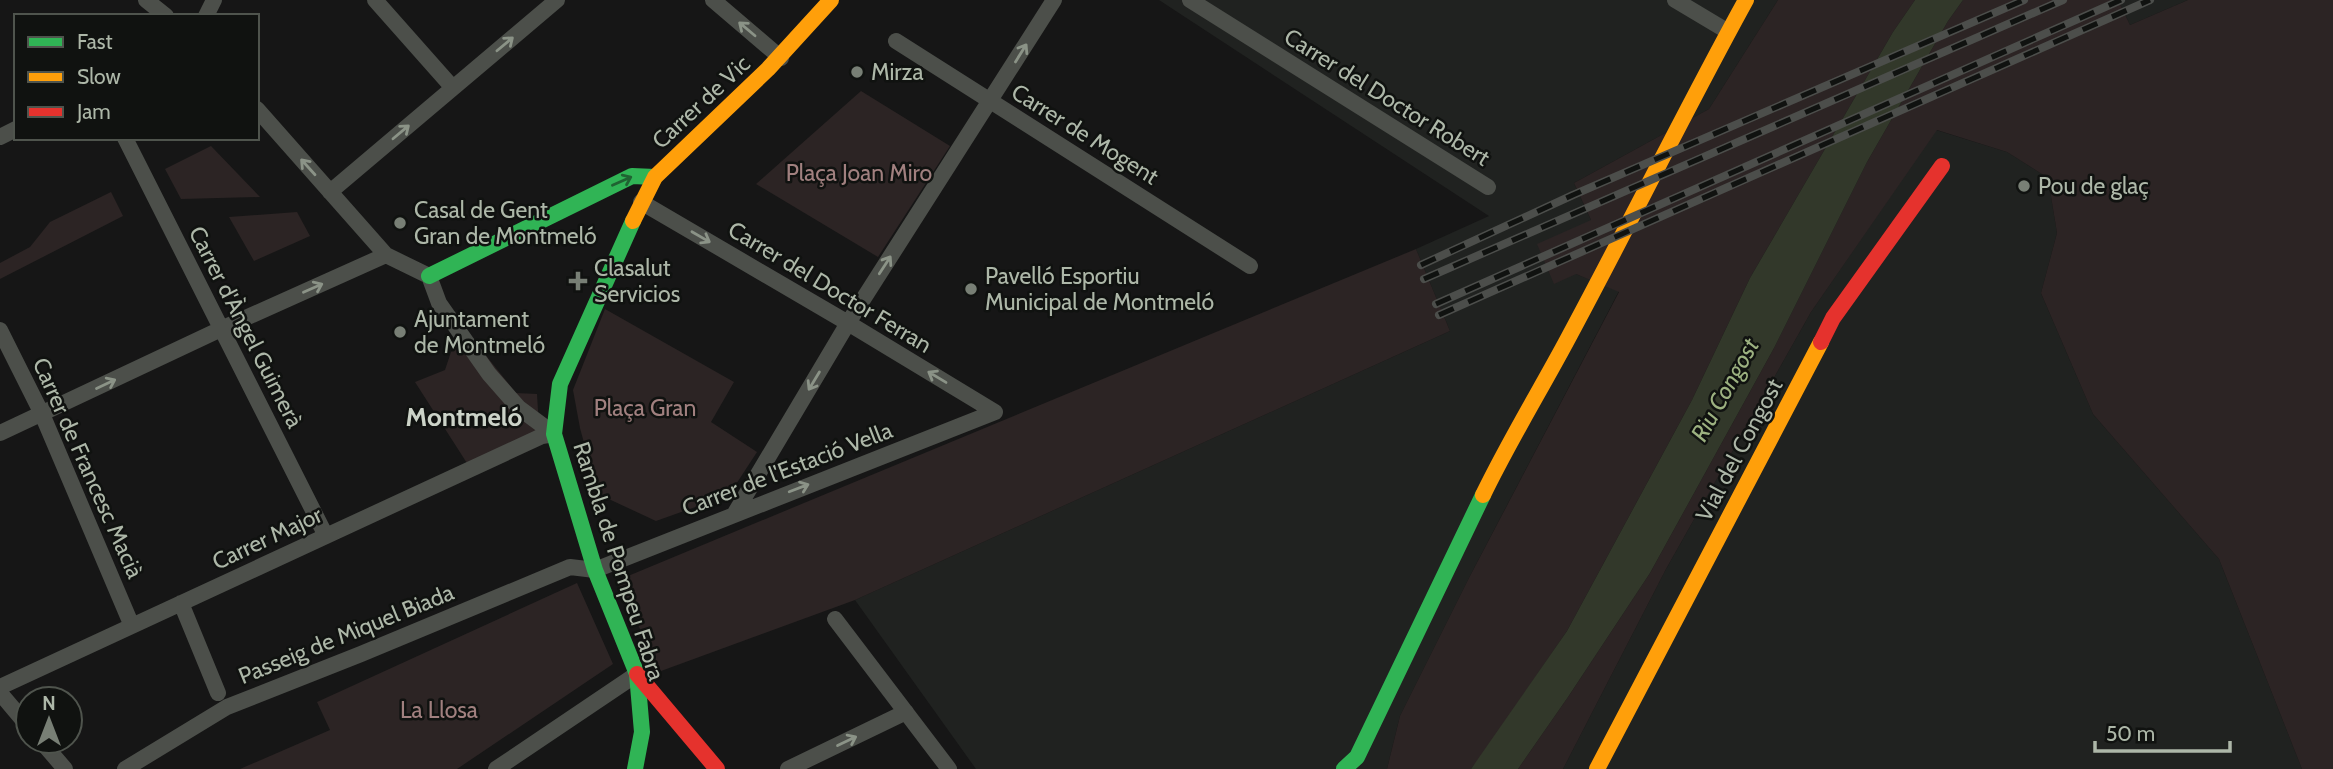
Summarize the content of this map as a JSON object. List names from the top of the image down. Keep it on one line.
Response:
{"streets":{"street":["Carrer del Doctor Robert","Carrer de Vic","Carrer de Mogent","Carrer del Doctor Ferran","Carrer d'Àngel Guimerà","Vial del Congost","Carrer de Francesc Macià","Carrer de l'Estació Vella","Carrer Major","Rambla de Pompeu Fabra","Passeig de Miquel Biada"]},"crossings":[["Carrer de Vic","Rambla de Pompeu Fabra"],["Carrer del Doctor Ferran","Carrer de l'Estació Vella"],["Carrer del Doctor Ferran","Rambla de Pompeu Fabra"],["Carrer d'Àngel Guimerà","Carrer Major"],["Carrer de Francesc Macià","Carrer Major"],["Carrer de l'Estació Vella","Rambla de Pompeu Fabra"],["Carrer de l'Estació Vella","Passeig de Miquel Biada"],["Carrer Major","Rambla de Pompeu Fabra"],["Rambla de Pompeu Fabra","Passeig de Miquel Biada"]],"one_way":["Carrer de Vic","Carrer de l'Estació Vella"],"districts":["Montmeló"],"water":["Riu Congost"],"parks":["Plaça Joan Miro","Plaça Gran","La Llosa"],"places":{"other":["Mirza","Pou de glaç","Casal de Gent Gran de Montmeló","Pavelló Esportiu Municipal de Montmeló","Ajuntament de Montmeló"],"health":["Clasalut Servicios"]},"legend":["Fast","Slow","Jam"],"scale_bar":"50 m","north":"top"}
